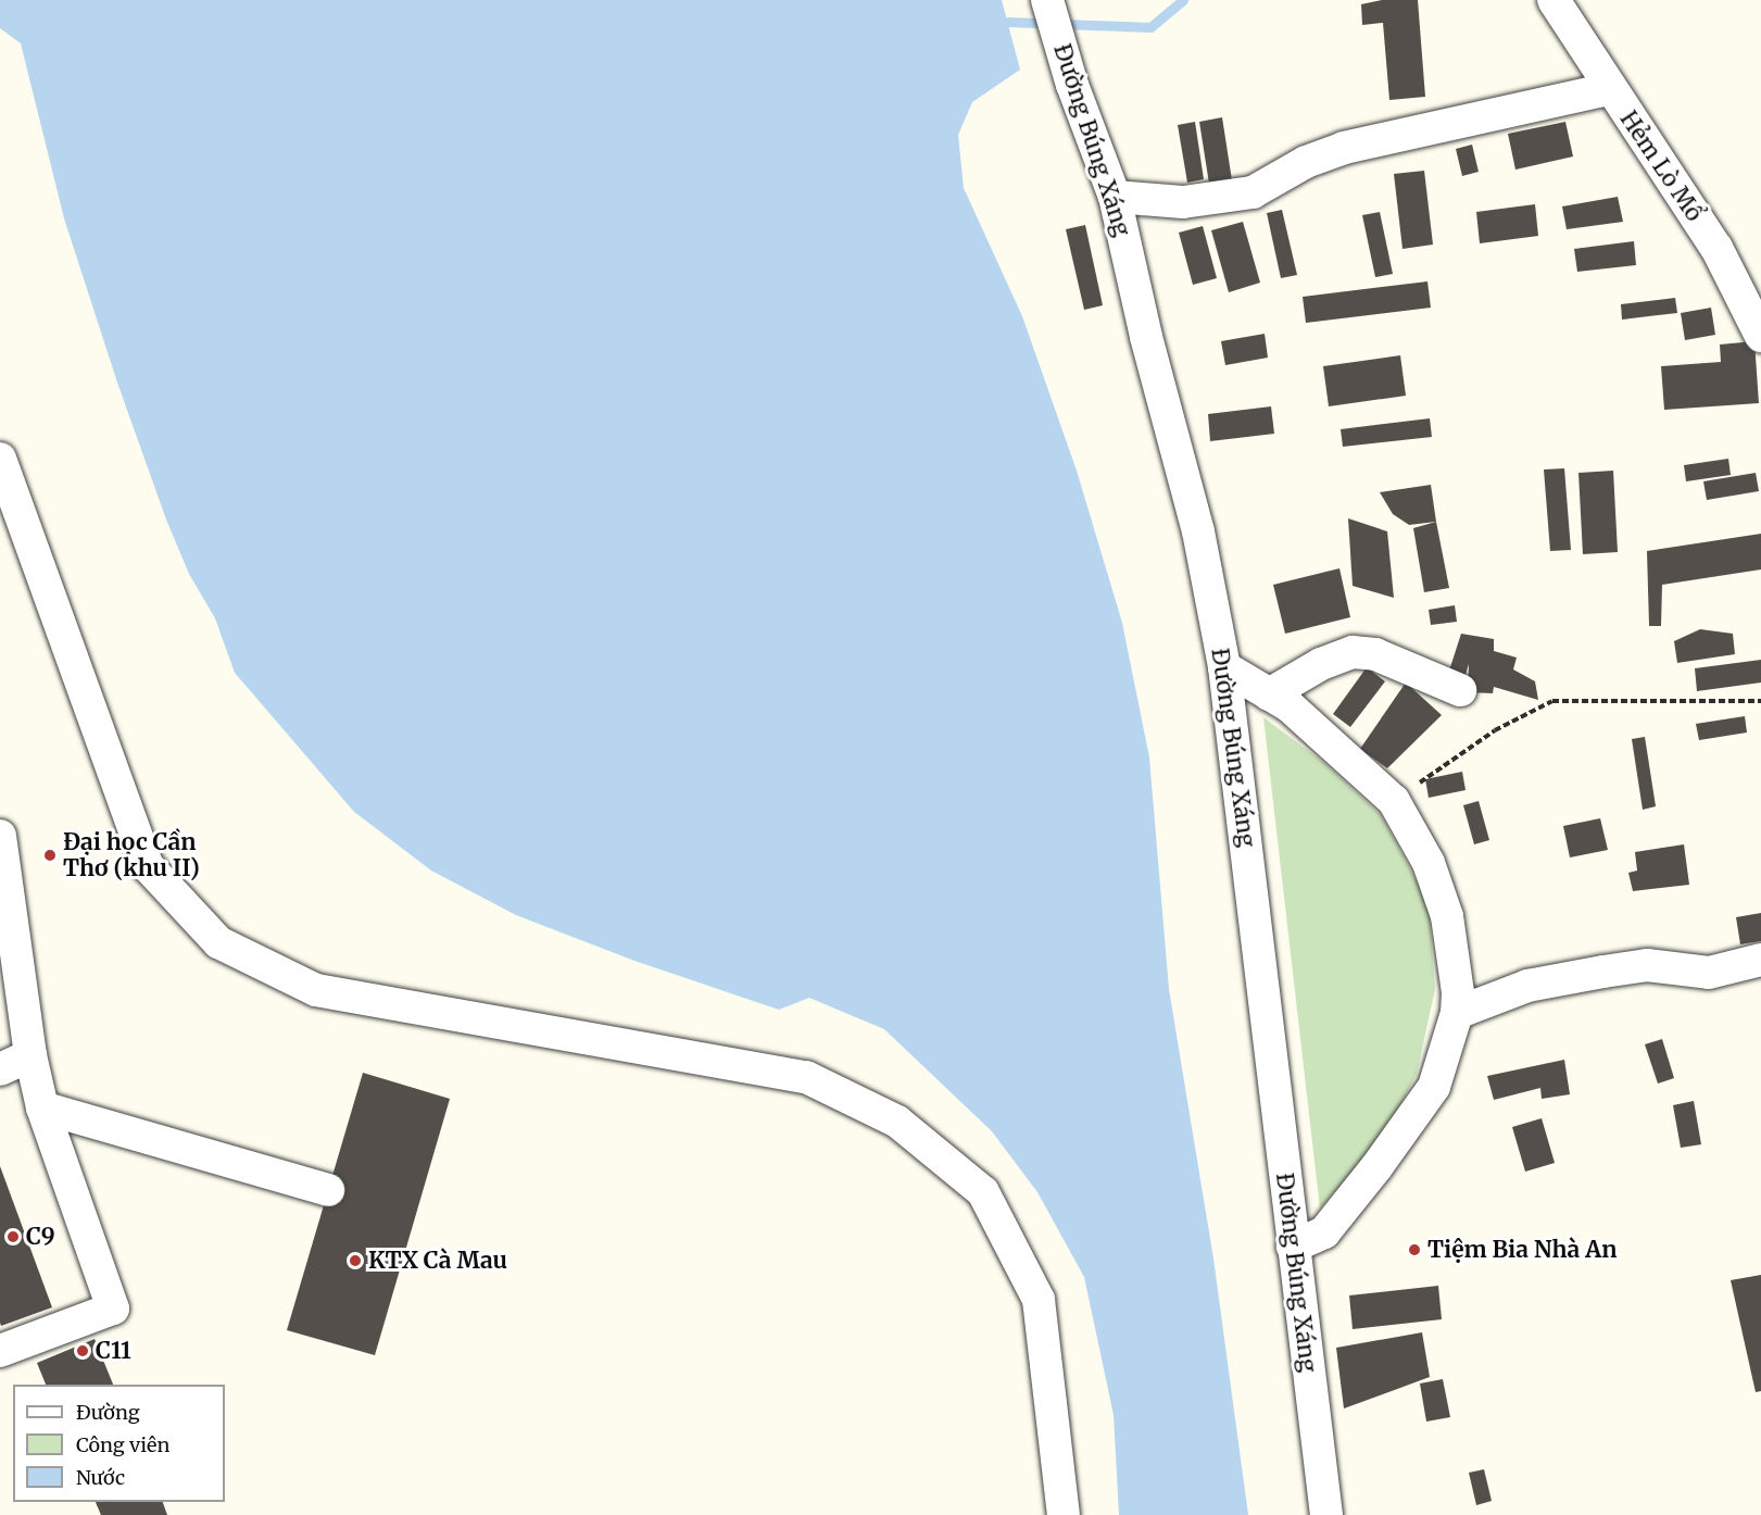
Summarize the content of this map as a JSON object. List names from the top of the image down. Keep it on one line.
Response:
{"streets":{"street":["Đường Búng Xáng","Hẻm Lò Mổ"]},"places":["Đại học Cần Thơ (khu II)","C9","Tiệm Bia Nhà An","KTX Cà Mau","C11"],"legend":["Đường","Công viên","Nước"]}
